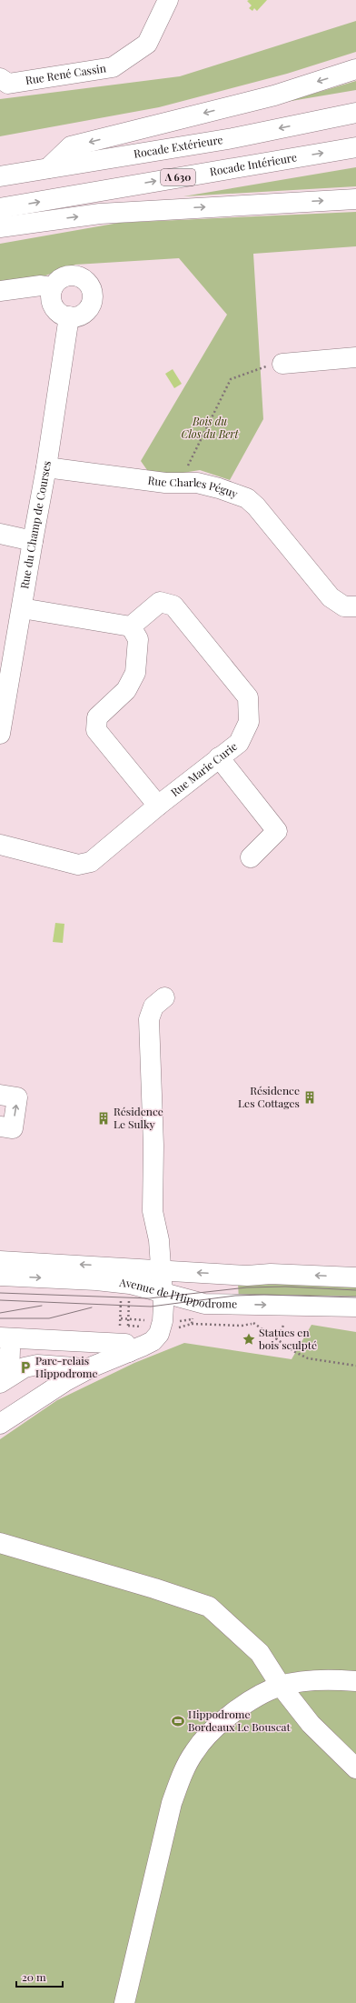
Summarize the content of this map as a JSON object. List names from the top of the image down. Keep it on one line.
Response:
{"streets":{"main road":["Rue René Cassin","Rocade Extérieure","Rocade Intérieure","A 630","Rue Charles Péguy","Rue du Champ de Courses","Rue Marie Curie","Avenue de l'Hippodrome"]},"crossings":[["Rue Charles Péguy","Rue du Champ de Courses"]],"parks":["Bois du Clos du Bert"],"places":{"building":["Résidence Les Cottages","Résidence Le Sulky"],"place":["Statues en bois sculpté"],"parking":["Parc-relais Hippodrome"],"sports":["Hippodrome Bordeaux Le Bouscat"]},"scale_bar":"20 m"}
